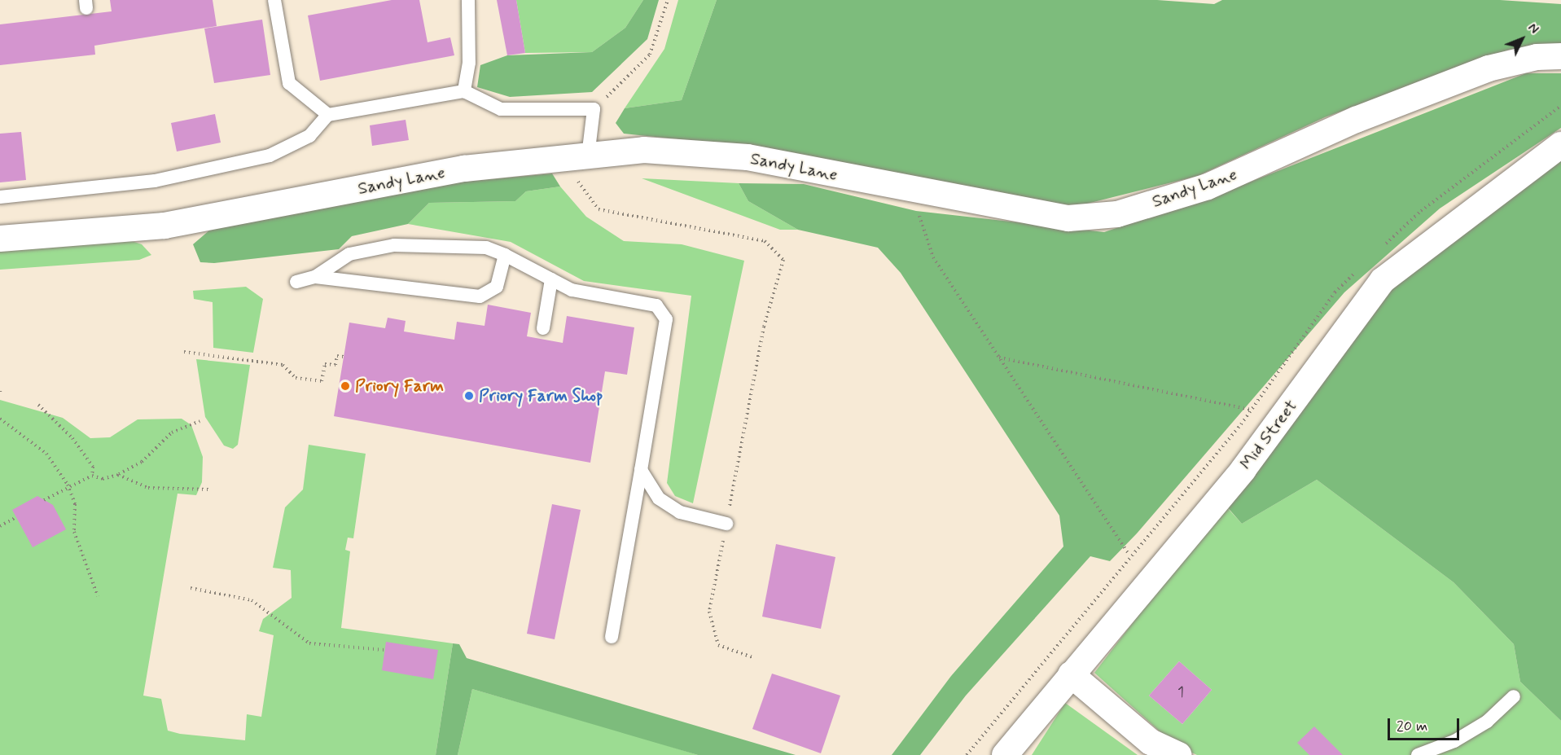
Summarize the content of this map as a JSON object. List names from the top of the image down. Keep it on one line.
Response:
{"streets":{"street":["Sandy Lane","Mid Street"]},"places":["Priory Farm","Priory Farm Shop"],"house_numbers":["1"],"scale_bar":"20 m","north":"top right"}
